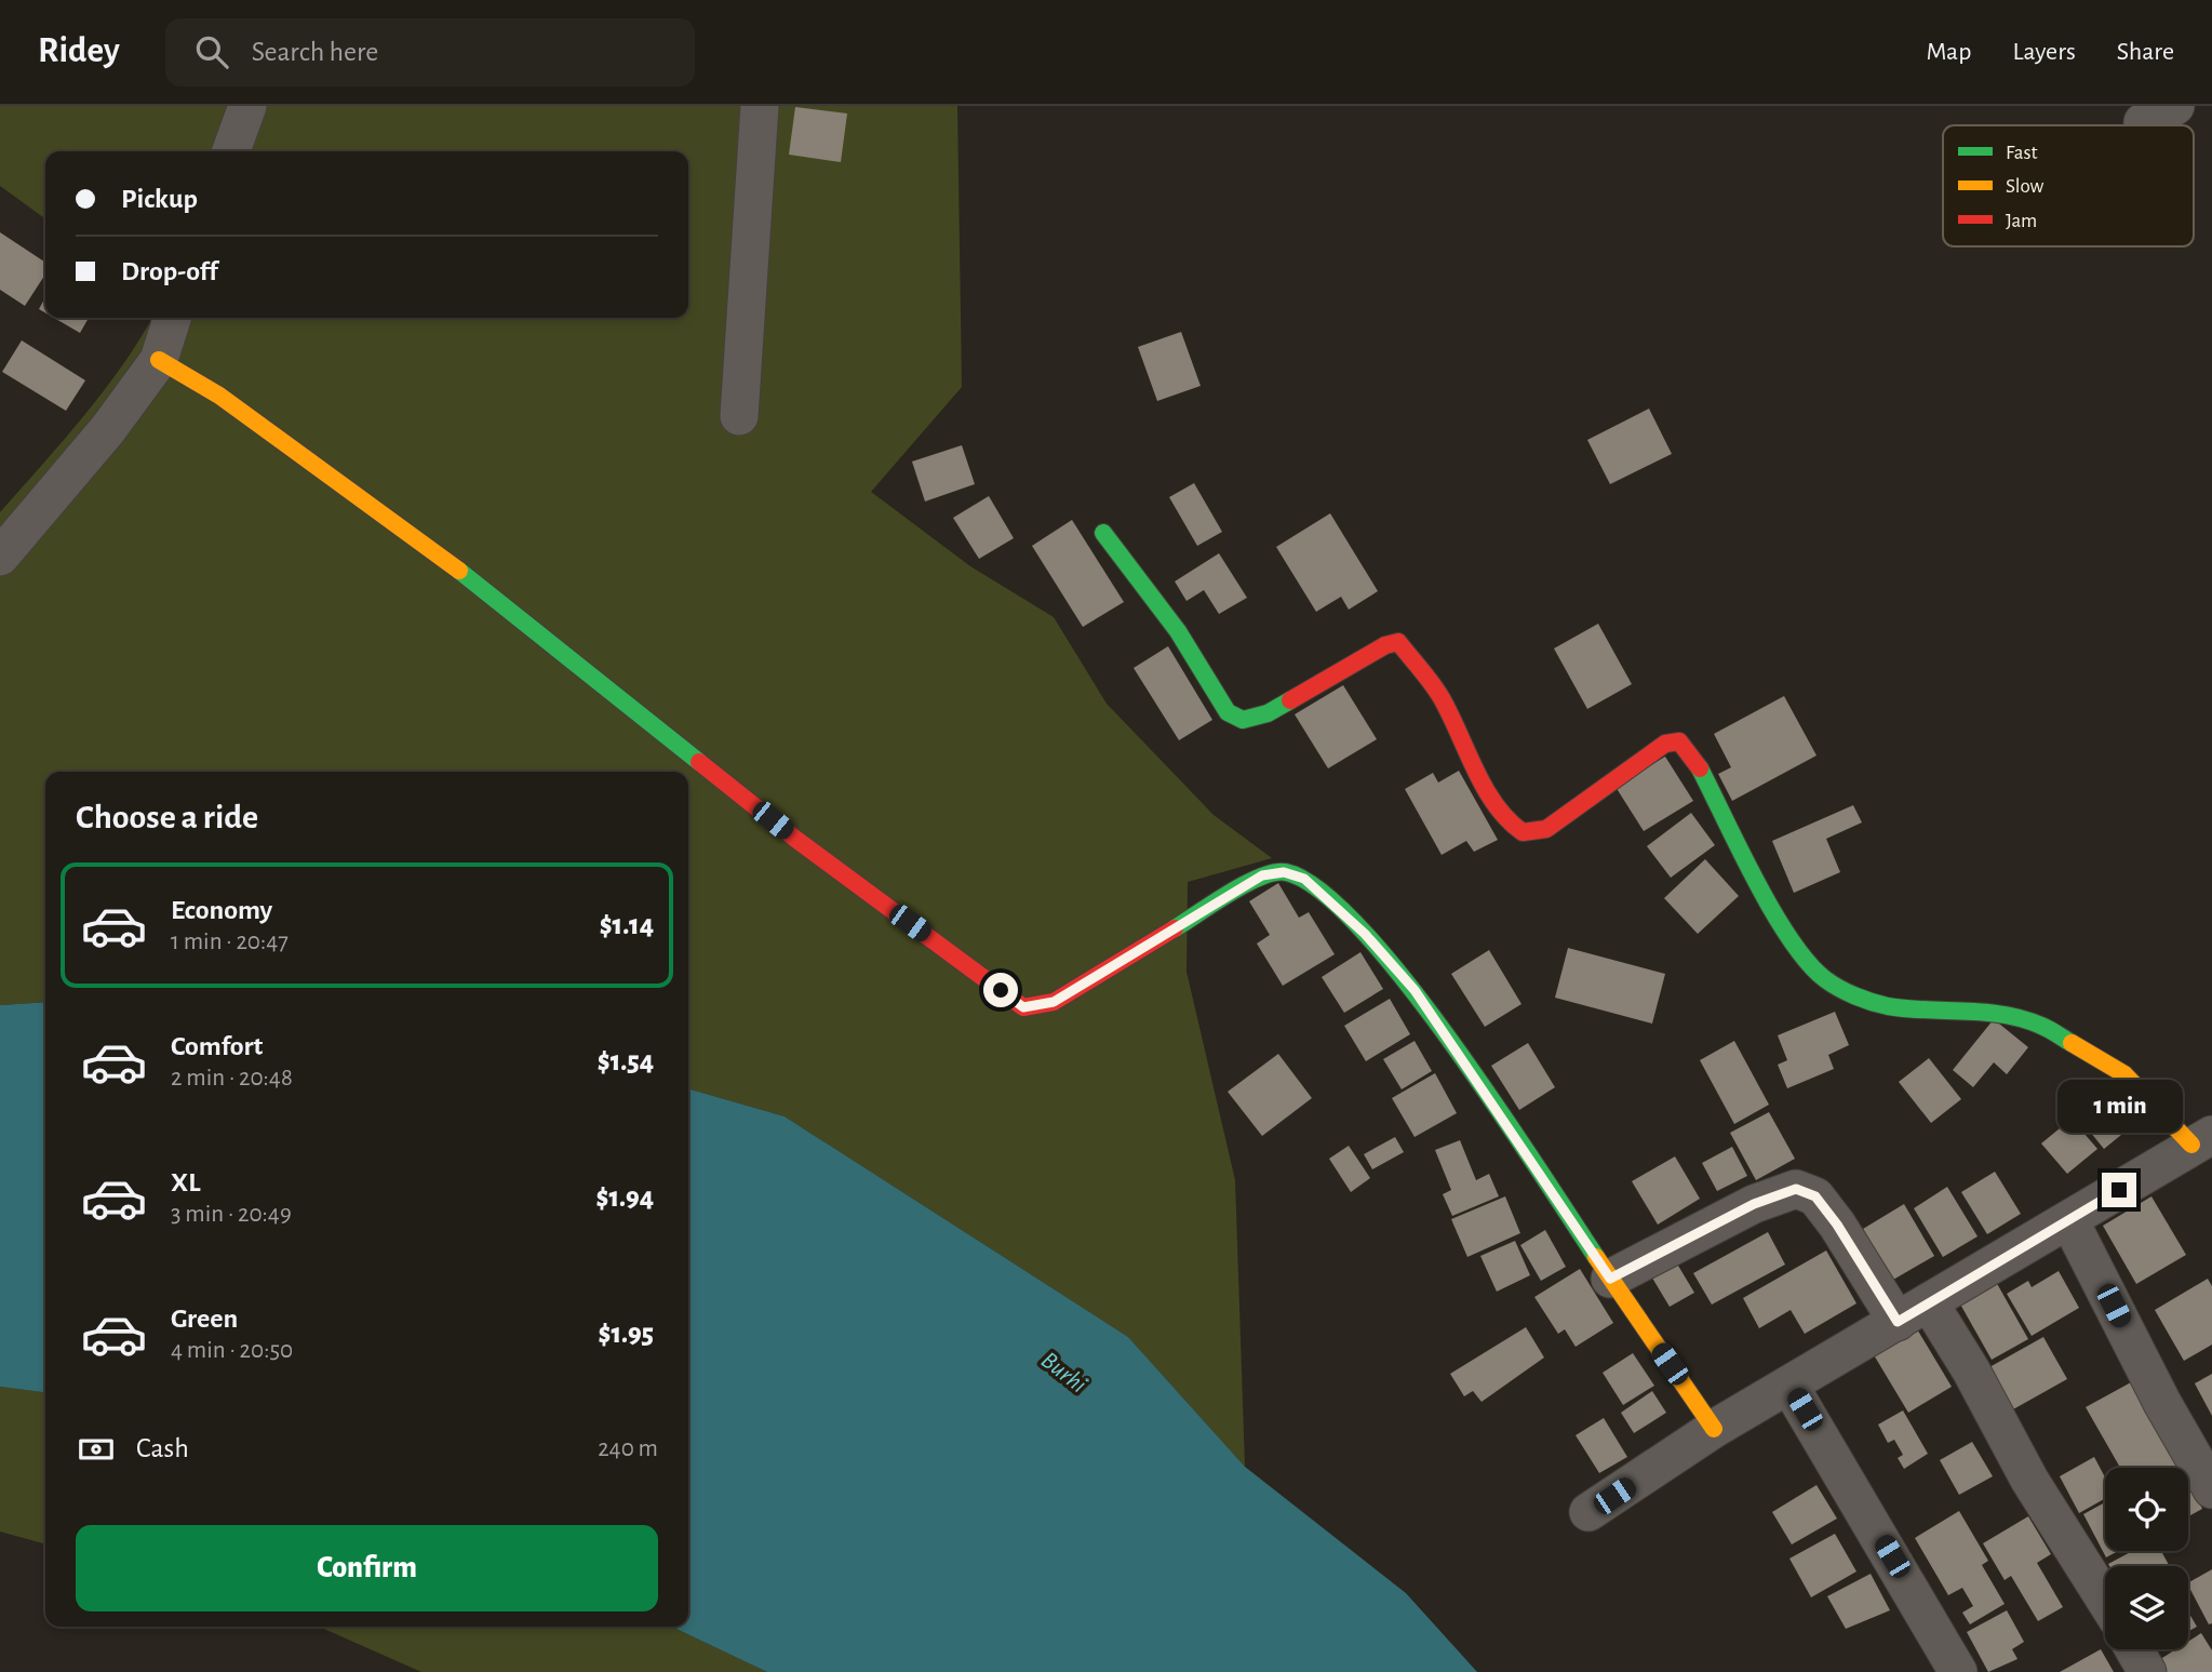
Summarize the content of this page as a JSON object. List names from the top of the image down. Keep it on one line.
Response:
{"water":["Burhi"],"legend":["Fast","Slow","Jam"],"page":{"header":"Ridey","search":"Search here","nav":["Map","Layers","Share"],"banner":["Pickup","Drop-off"],"heading":"Choose a ride","list":[{"name":"Economy","note":"1 min · 20:47","value":"$1.14"},{"name":"Comfort","note":"2 min · 20:48","value":"$1.54"},{"name":"XL","note":"3 min · 20:49","value":"$1.94"},{"name":"Green","note":"4 min · 20:50","value":"$1.95"}],"bubble":"1 min","pay":["Cash","240 m"],"buttons":"Confirm"}}
